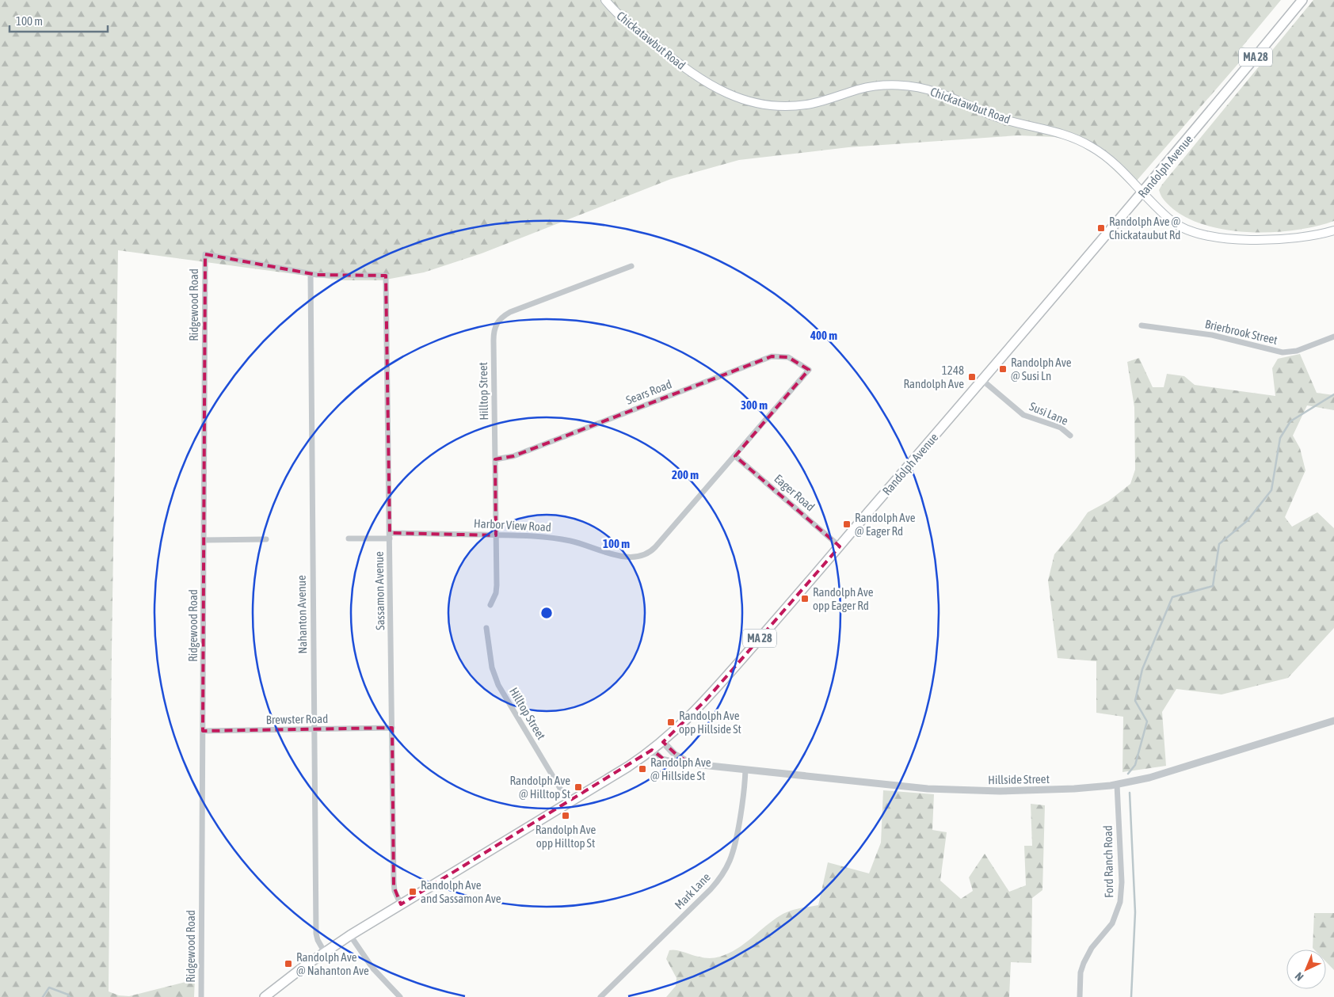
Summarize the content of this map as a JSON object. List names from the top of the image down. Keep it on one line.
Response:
{"streets":{"main road":["Chickatawbut Road","MA 28","Randolph Avenue"],"street":["Ridgewood Road","Brierbrook Street","Hilltop Street","Sears Road","Susi Lane","Eager Road","Harbor View Road","Sassamon Avenue","Nahanton Avenue","Brewster Road","Hillside Street","Ford Ranch Road","Mark Lane"]},"crossings":[["Chickatawbut Road","Randolph Avenue"],["Randolph Avenue","Hilltop Street"],["Randolph Avenue","Susi Lane"],["Randolph Avenue","Eager Road"],["Randolph Avenue","Sassamon Avenue"],["Randolph Avenue","Nahanton Avenue"],["Randolph Avenue","Hillside Street"],["Ridgewood Road","Sassamon Avenue"],["Ridgewood Road","Nahanton Avenue"],["Ridgewood Road","Brewster Road"],["Hilltop Street","Sears Road"],["Hilltop Street","Harbor View Road"],["Sears Road","Harbor View Road"],["Eager Road","Harbor View Road"],["Harbor View Road","Sassamon Avenue"],["Sassamon Avenue","Nahanton Avenue"],["Sassamon Avenue","Brewster Road"],["Nahanton Avenue","Brewster Road"],["Hillside Street","Ford Ranch Road"],["Hillside Street","Mark Lane"]],"places":{"transit":["Randolph Ave @ Chickataubut Rd","Randolph Ave @ Susi Ln","1248 Randolph Ave","Randolph Ave @ Eager Rd","Randolph Ave opp Eager Rd","Randolph Ave opp Hillside St","Randolph Ave @ Hillside St","Randolph Ave @ Hilltop St","Randolph Ave opp Hilltop St","Randolph Ave and Sassamon Ave","Randolph Ave @ Nahanton Ave"]},"scale_bar":"100 m","north":"bottom left","rings":["400 m","300 m","200 m","100 m"]}
